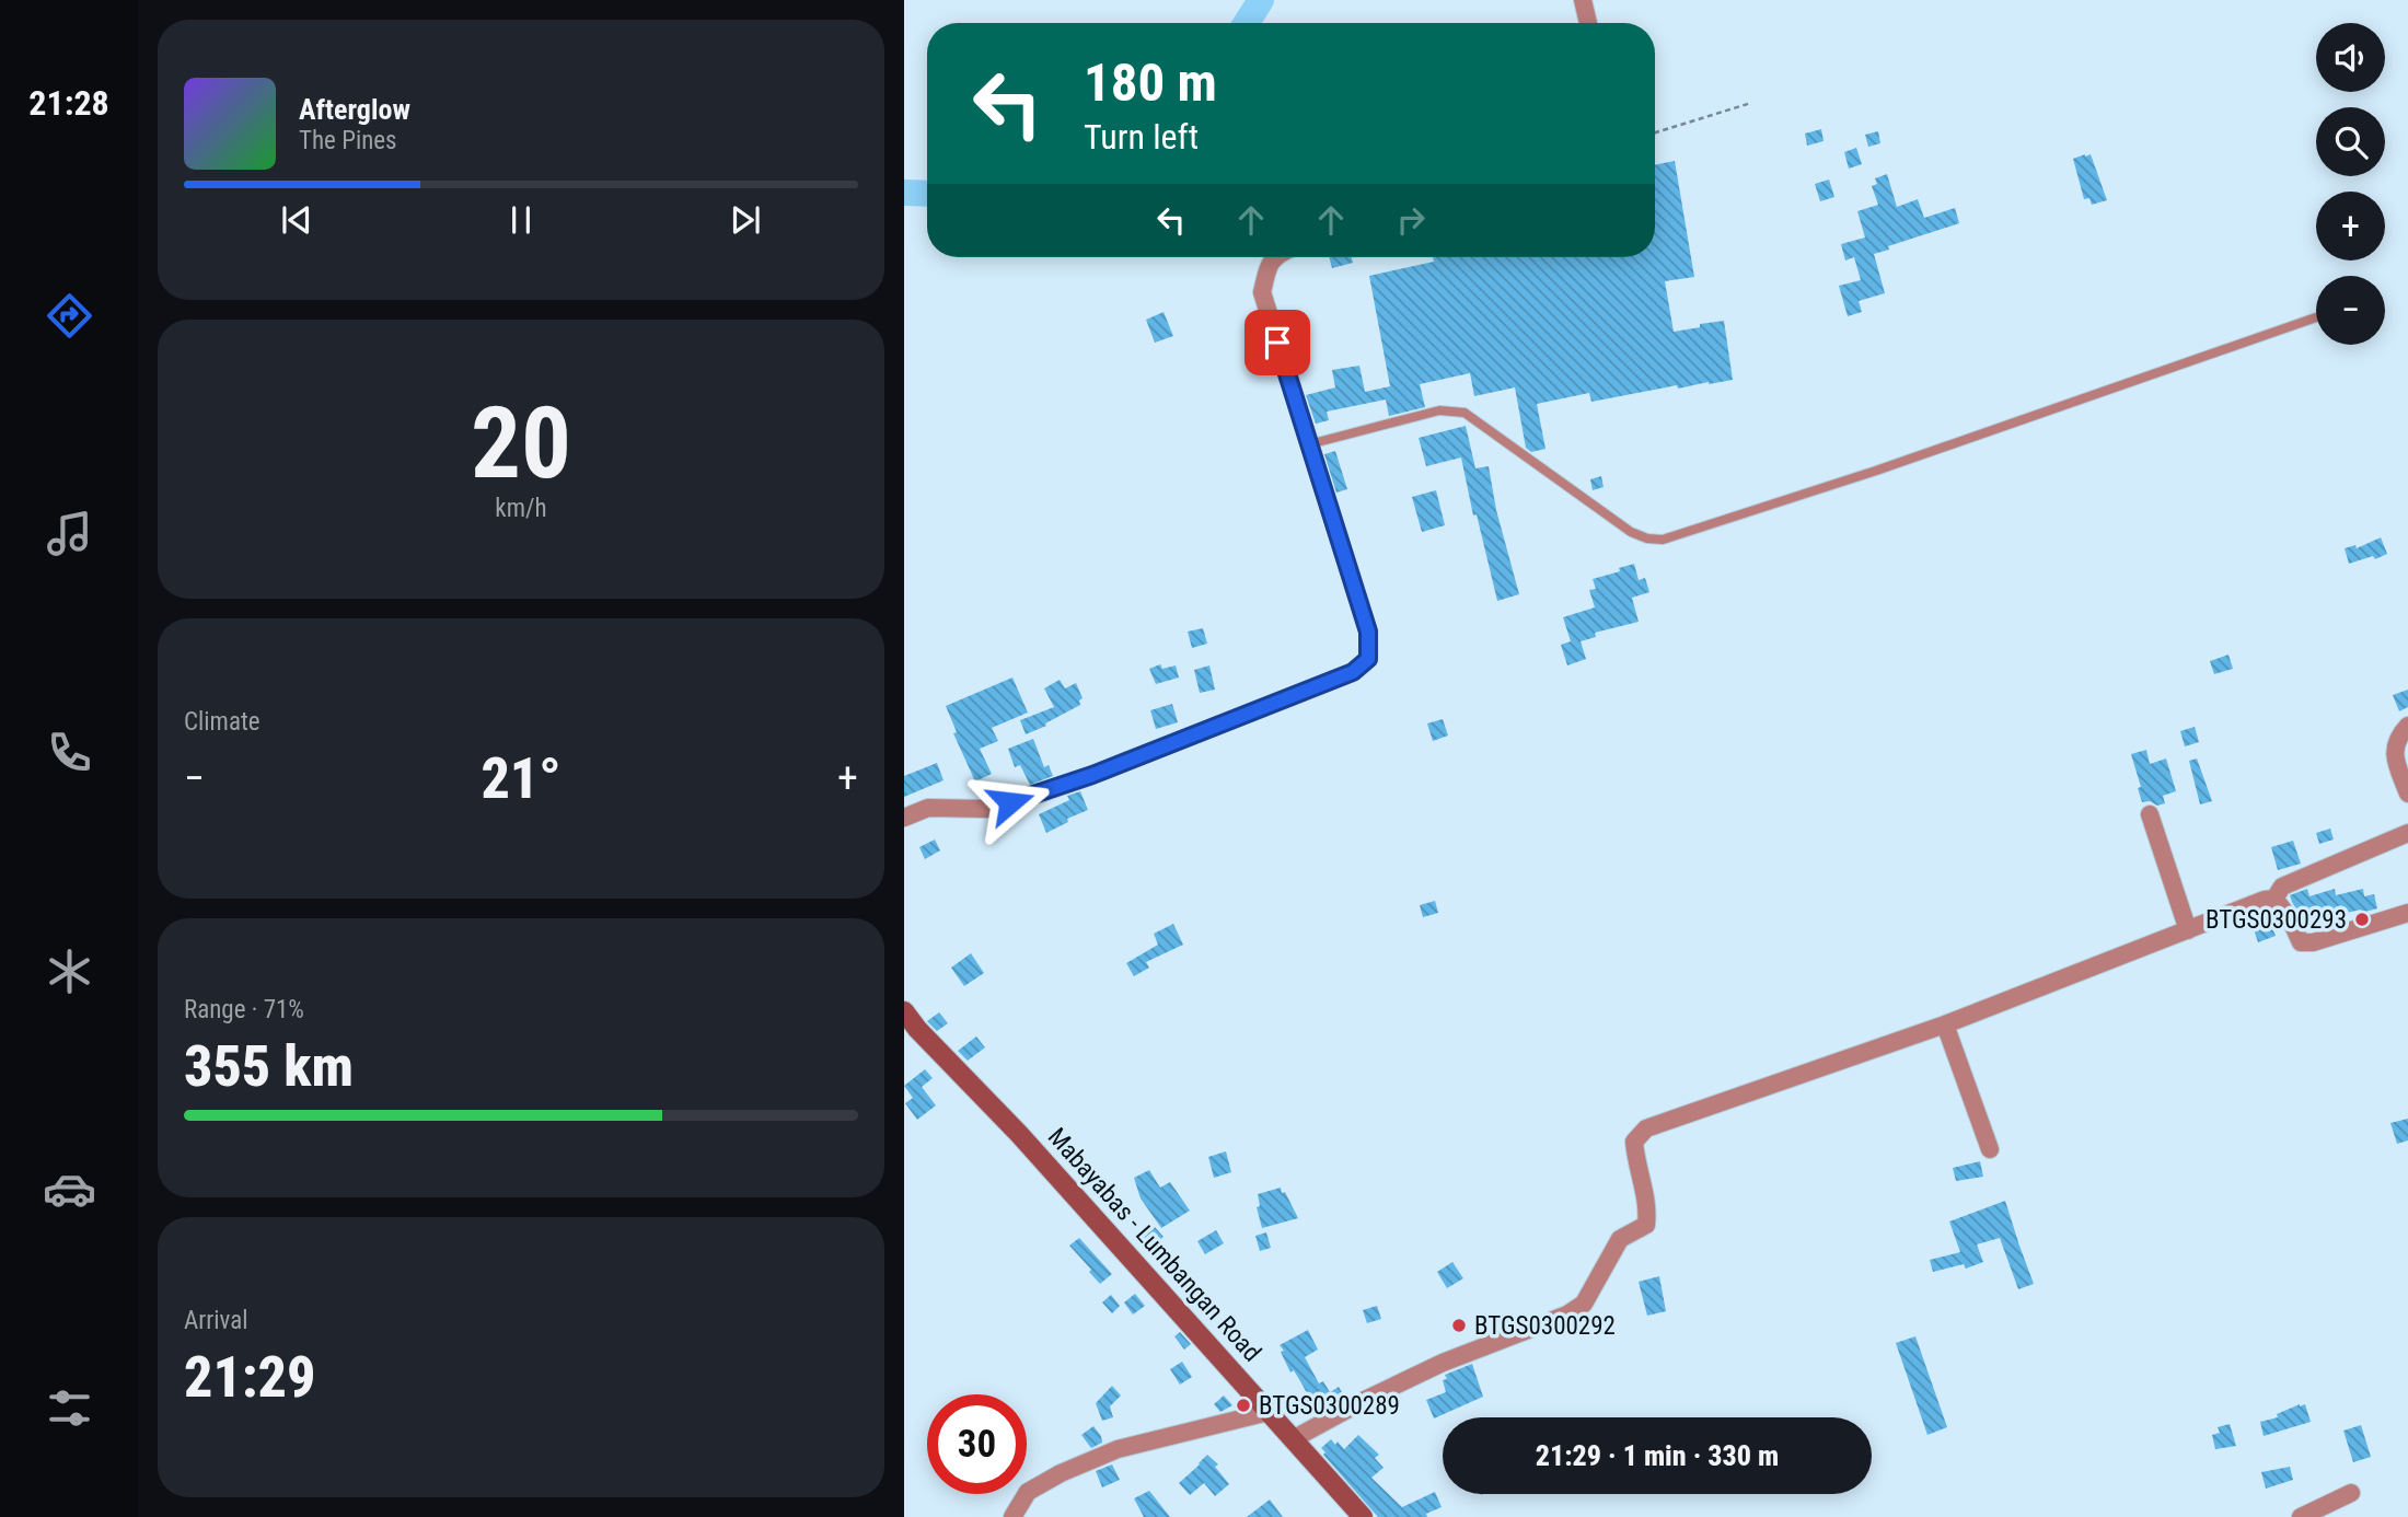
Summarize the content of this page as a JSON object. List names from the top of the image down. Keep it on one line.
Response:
{"streets":{"main road":["Mabayabas - Lumbangan Road"]},"places":["BTGS0300293","BTGS0300292","BTGS0300289"],"page":{"tabs":"21:28","map_buttons":["+","−"],"turn":["180 m","Turn left"],"song":["Afterglow","The Pines"],"tile":[["20","km/h"],"Climate",["Range · 71%","355 km"],["Arrival","21:29"]],"heat":["−","21°","+"],"limit":"30","trip":"21:29 · 1 min · 330 m"}}
